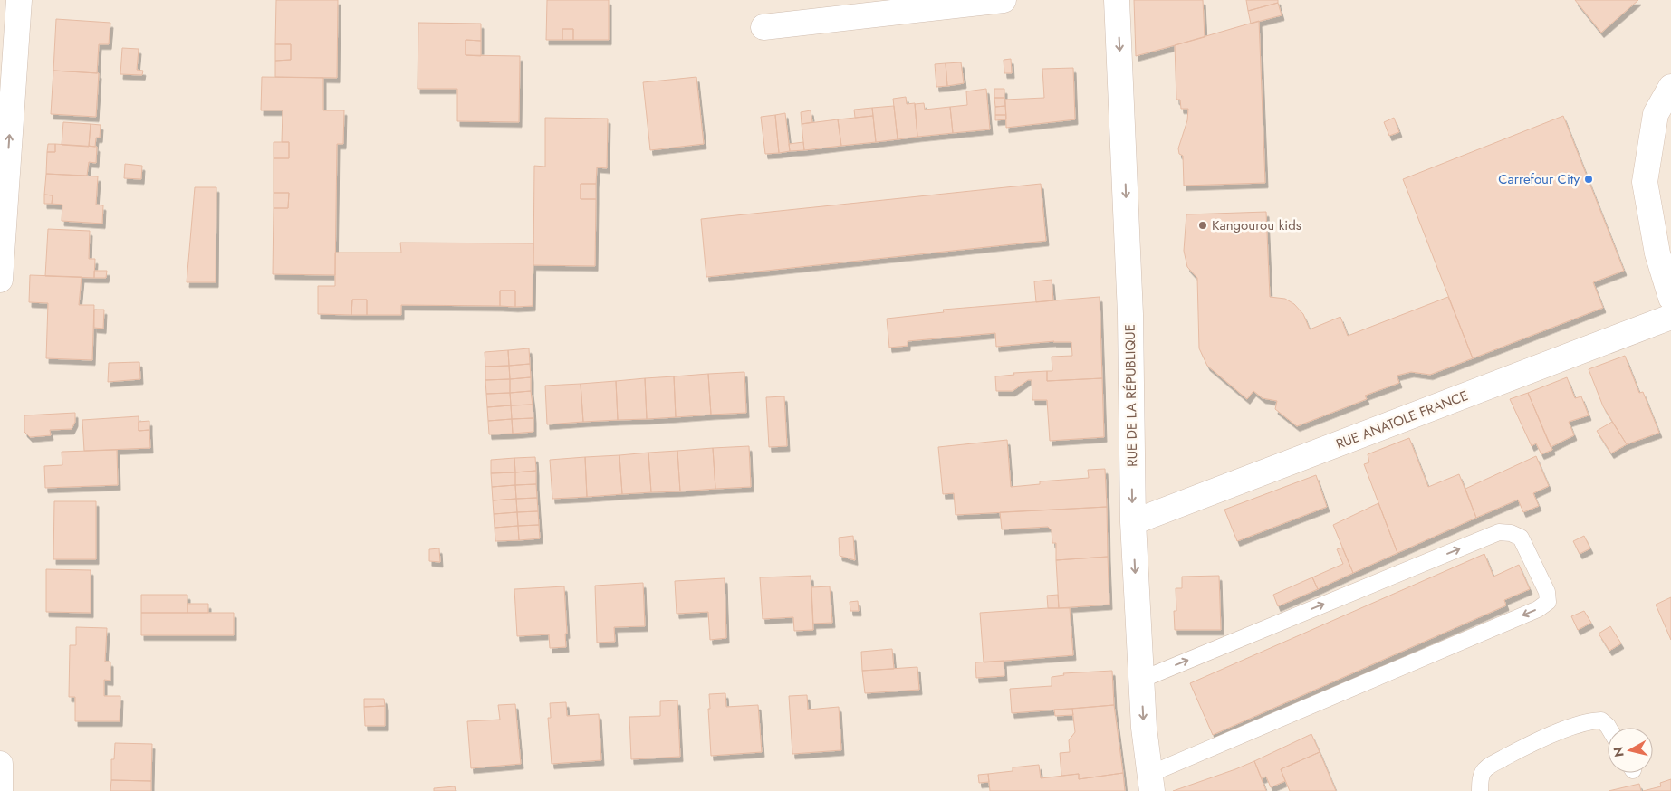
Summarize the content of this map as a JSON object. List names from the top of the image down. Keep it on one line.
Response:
{"streets":{"street":["RUE DE LA RÉPUBLIQUE","RUE ANATOLE FRANCE"]},"crossings":[["RUE DE LA RÉPUBLIQUE","RUE ANATOLE FRANCE"]],"one_way":["RUE DE LA RÉPUBLIQUE"],"places":["Carrefour City","Kangourou kids"],"north":"left"}
